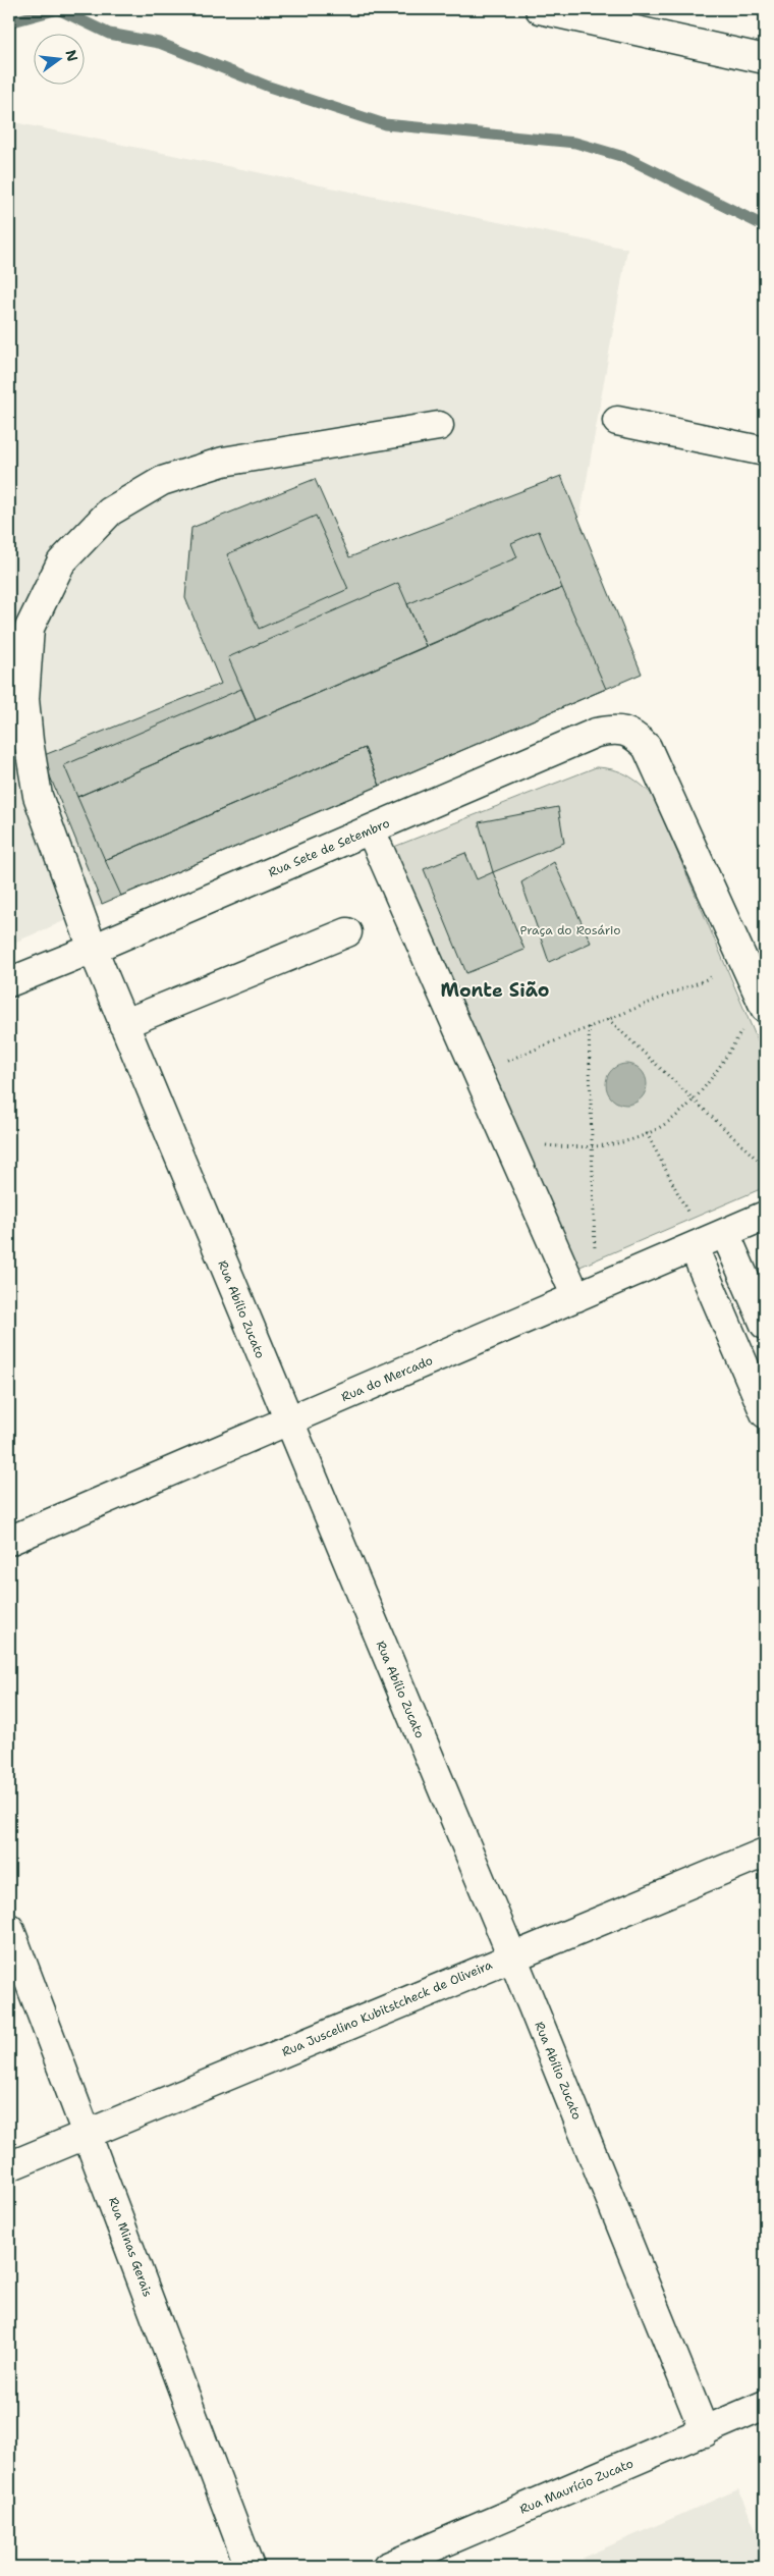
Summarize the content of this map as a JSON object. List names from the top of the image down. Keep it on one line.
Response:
{"streets":{"street":["Rua Sete de Setembro","Rua Abílio Zucato","Rua do Mercado","Rua Juscelino Kubitstcheck de Oliveira","Rua Minas Gerais","Rua Maurício Zucato"]},"crossings":[["Rua Sete de Setembro","Rua Abílio Zucato"],["Rua Abílio Zucato","Rua do Mercado"],["Rua Abílio Zucato","Rua Juscelino Kubitstcheck de Oliveira"],["Rua Abílio Zucato","Rua Maurício Zucato"],["Rua Juscelino Kubitstcheck de Oliveira","Rua Minas Gerais"]],"districts":["Monte Sião"],"parks":["Praça do Rosário"],"north":"right"}
